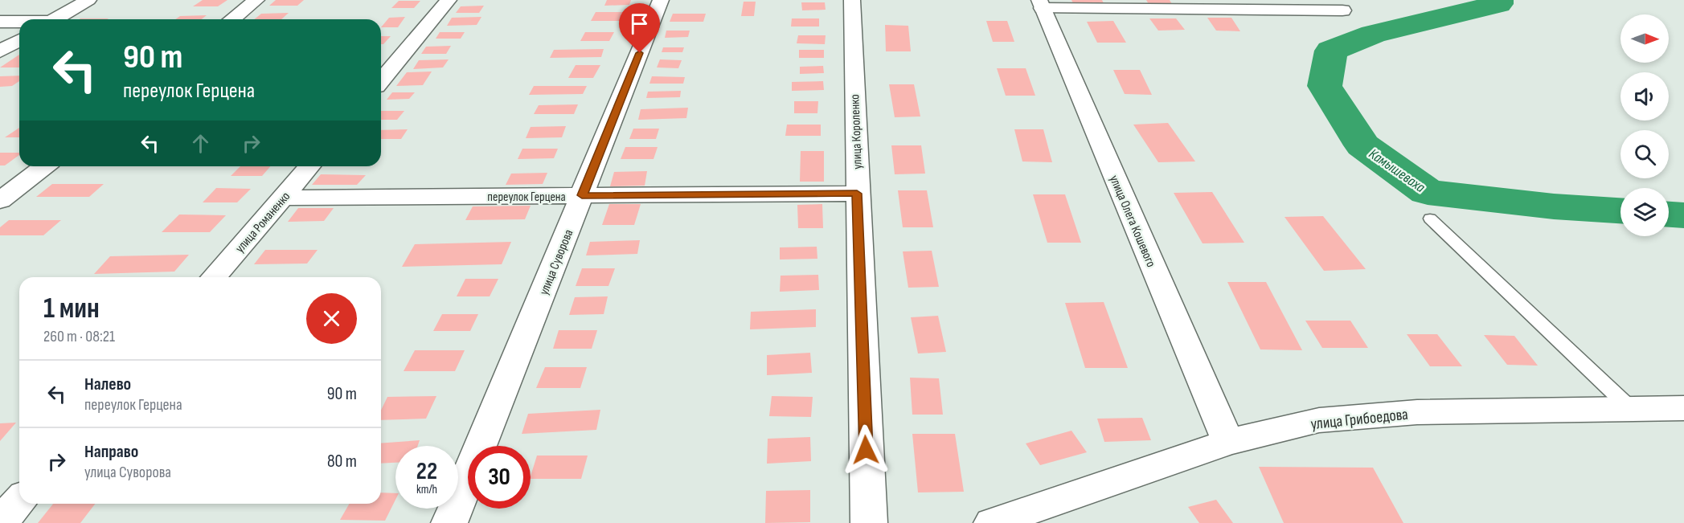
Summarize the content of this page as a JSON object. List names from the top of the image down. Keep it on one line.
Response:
{"streets":{"street":["улица Короленко","переулок Герцена","улица Олега Кошевого","улица Романенко","улица Суворова","улица Грибоедова"]},"crossings":[["улица Короленко","переулок Герцена"],["переулок Герцена","улица Романенко"],["переулок Герцена","улица Суворова"],["улица Олега Кошевого","улица Грибоедова"]],"water":["Камышеваха"],"north":"right","page":{"turn":["90 m","переулок Герцена"],"heading":["1 мин","260 m · 08:21"],"list":[{"name":"Налево","note":"переулок Герцена","value":"90 m"},{"name":"Направо","note":"улица Суворова","value":"80 m"}],"speed":"22 km/h","limit":"30"}}
